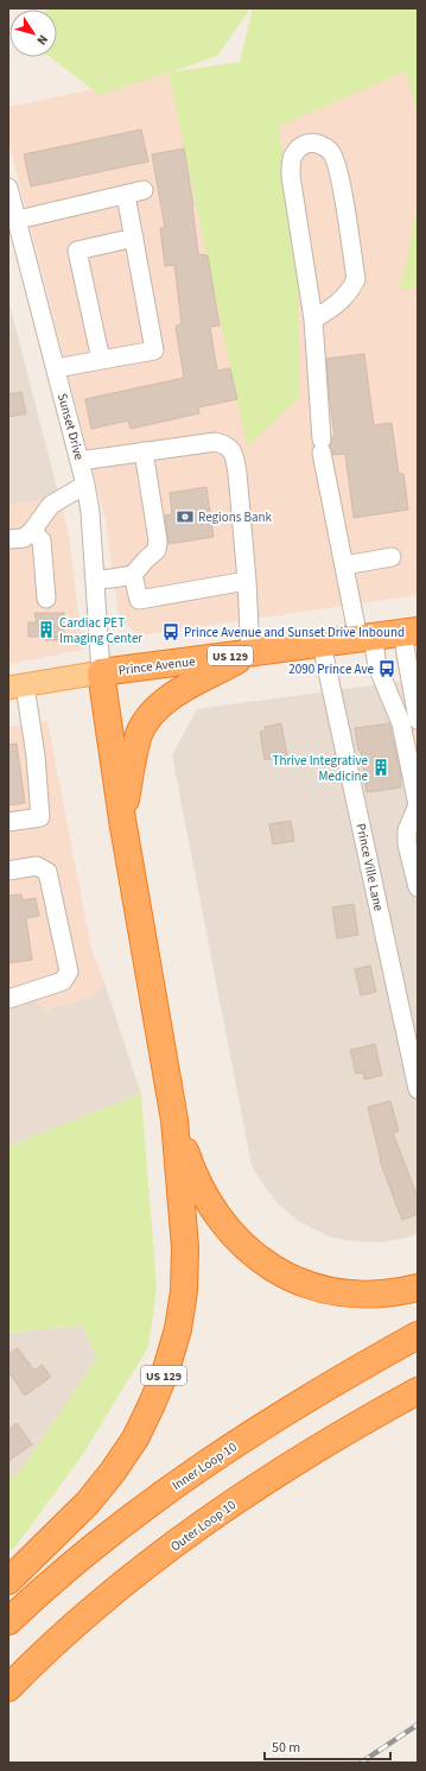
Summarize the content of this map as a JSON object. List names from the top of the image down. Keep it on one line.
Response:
{"streets":{"highway":["US 129","Prince Avenue","Inner Loop 10","Outer Loop 10"],"street":["Sunset Drive","Prince Ville Lane"]},"crossings":[["Sunset Drive","US 129"],["Sunset Drive","Prince Avenue"],["US 129","Prince Avenue"],["Prince Avenue","Prince Ville Lane"]],"places":{"bank":["Regions Bank"],"building":["Cardiac PET Imaging Center","Thrive Integrative Medicine"],"bus stop":["Prince Avenue and Sunset Drive Inbound","2090 Prince Ave"]},"scale_bar":"50 m","north":"bottom right"}
